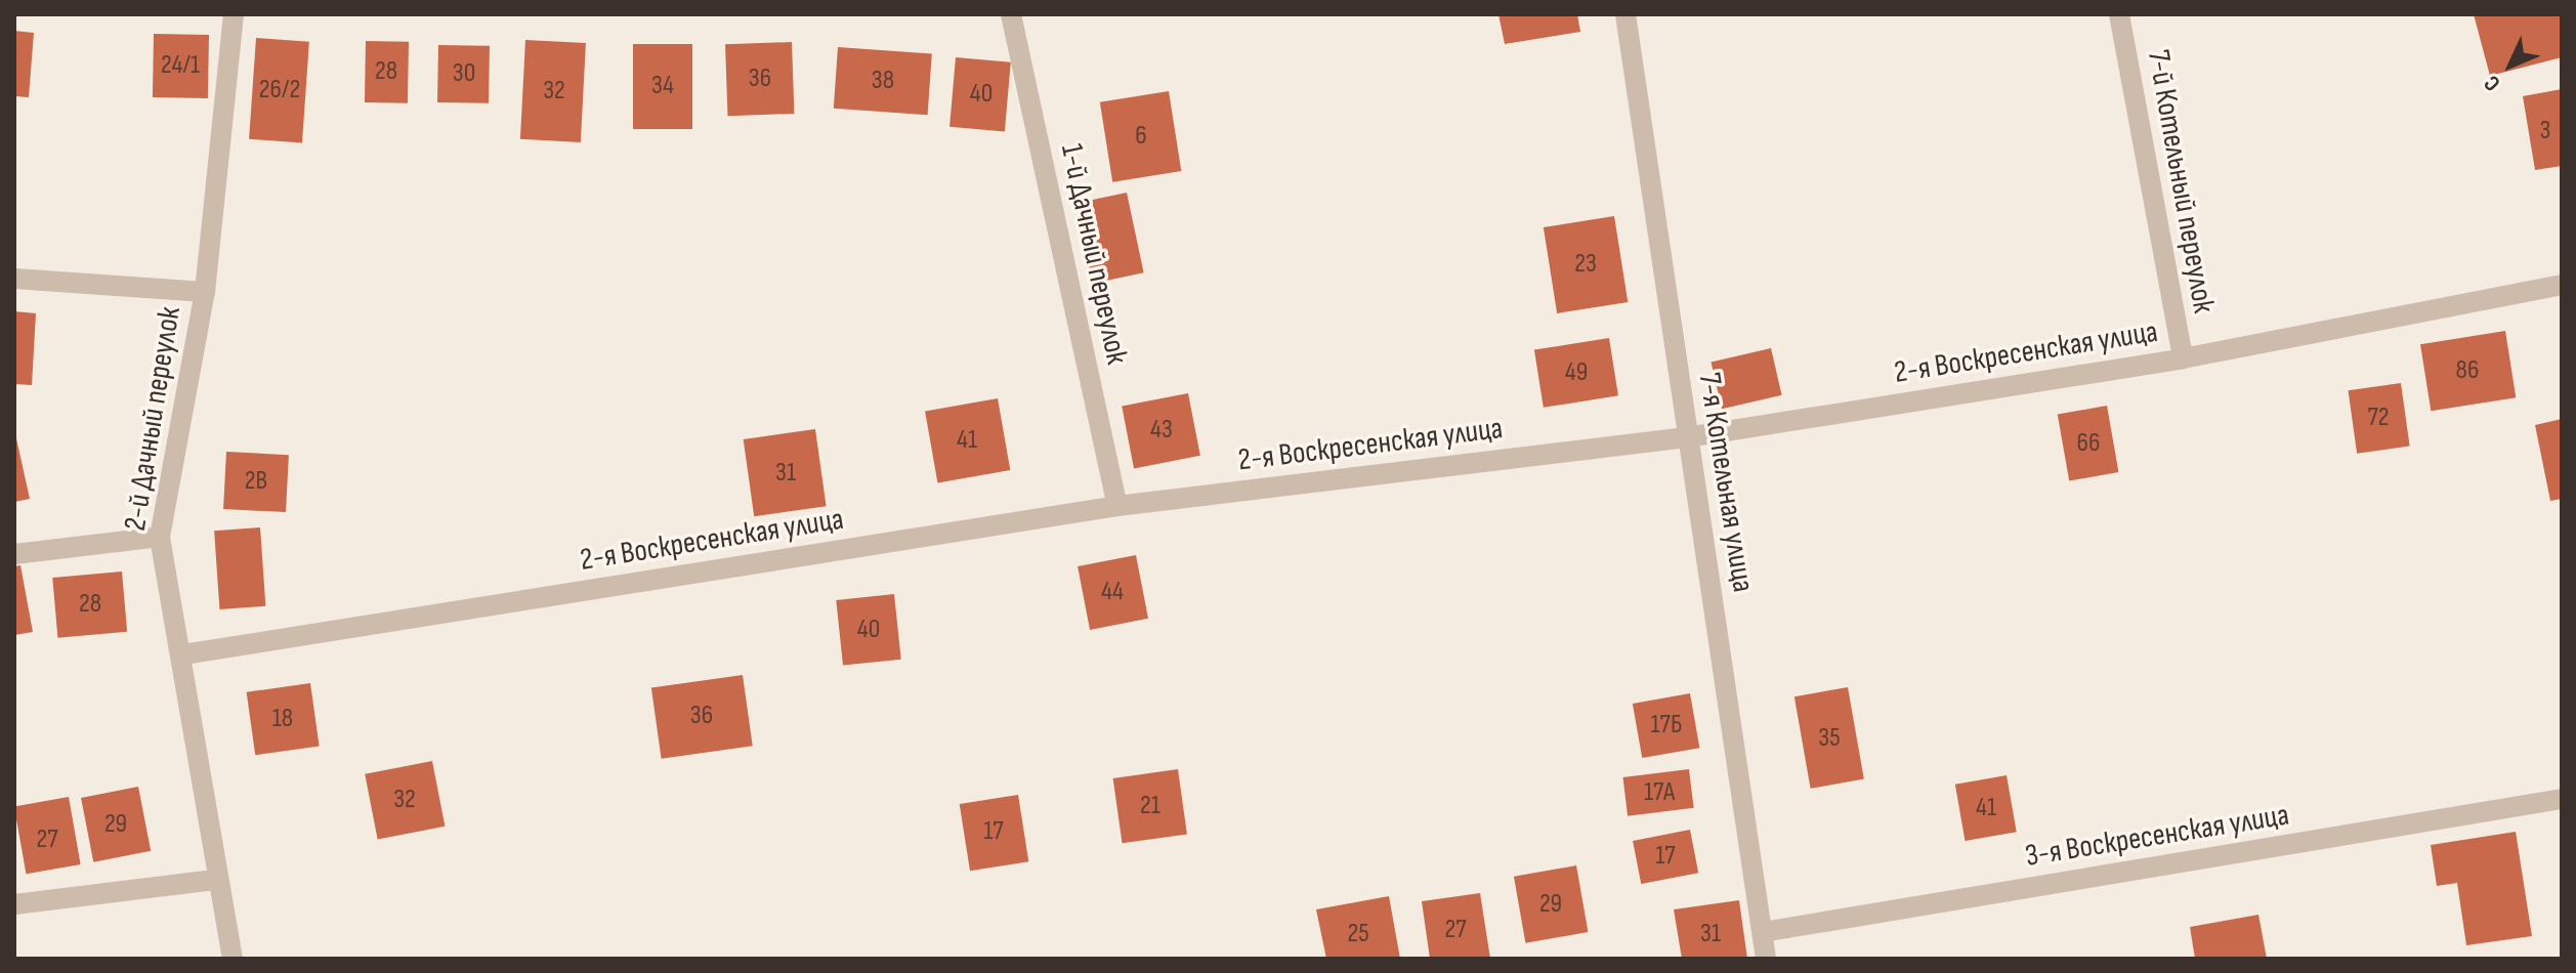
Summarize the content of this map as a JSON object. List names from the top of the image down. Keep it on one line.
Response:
{"streets":{"street":["7-й Котельный переулок","1-й Дачный переулок","2-я Воскресенская улица","2-й Дачный переулок","7-я Котельная улица","3-я Воскресенская улица"]},"crossings":[["7-й Котельный переулок","2-я Воскресенская улица"],["1-й Дачный переулок","2-я Воскресенская улица"],["2-я Воскресенская улица","2-й Дачный переулок"],["2-я Воскресенская улица","7-я Котельная улица"],["7-я Котельная улица","3-я Воскресенская улица"]],"house_numbers":["24/1","28","30","36","38","34","26/2","32","40","3","6","23","86","49","72","43","41","66","31","2В","44","28","40","36","18","17Б","35","17А","32","21","41","29","17","27","17","29","27","25","31"],"north":"bottom left"}
